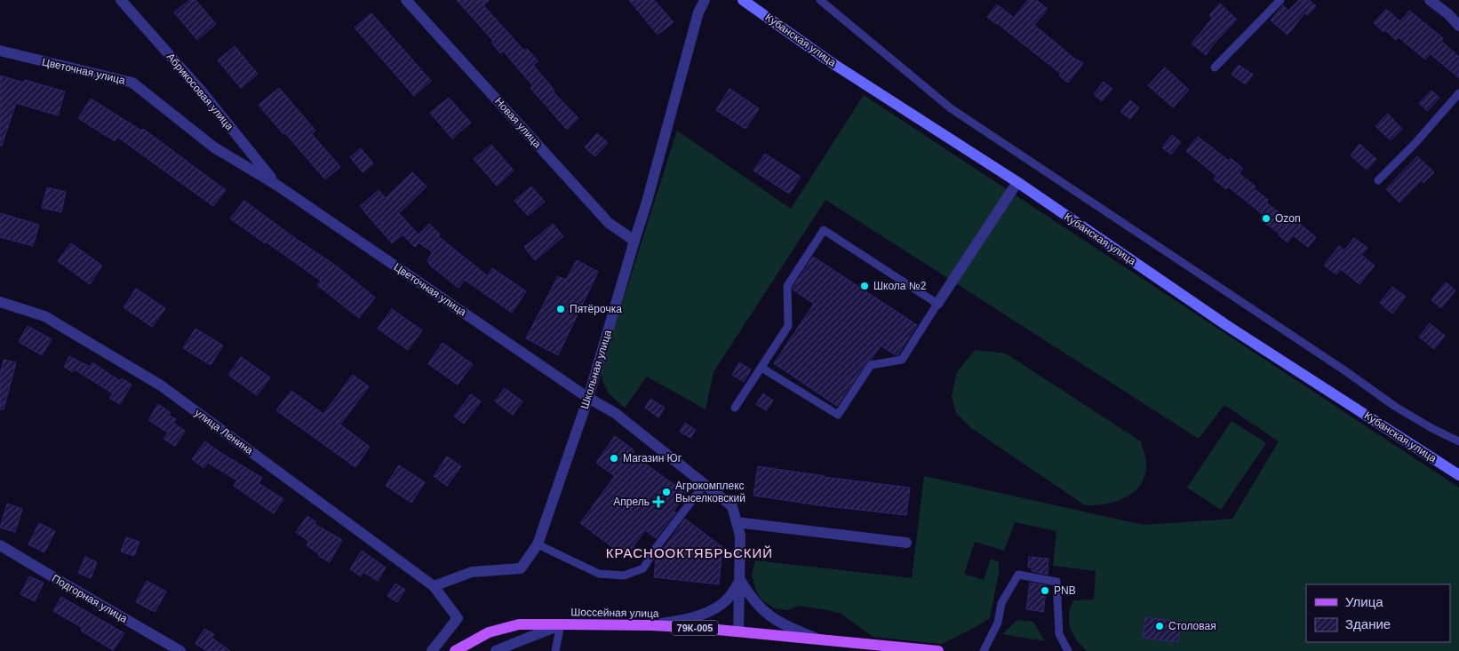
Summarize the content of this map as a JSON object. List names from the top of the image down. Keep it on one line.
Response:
{"streets":{"main road":["Кубанская улица","Шоссейная улица","79К-005"],"street":["Цветочная улица","Абрикосовая улица","Новая улица","Школьная улица","улица Ленина","Подгорная улица"]},"crossings":[["Цветочная улица","Абрикосовая улица"],["Цветочная улица","Школьная улица"],["Цветочная улица","Шоссейная улица"],["Новая улица","Школьная улица"],["Школьная улица","улица Ленина"]],"districts":["КРАСНООКТЯБРЬСКИЙ"],"places":{"other":["Ozon","Школа №2","Пятёрочка","Магазин Юг","Агрокомплекс Выселковский","PNB","Столовая"],"health":["Апрель"]},"legend":["Улица","Здание"]}
